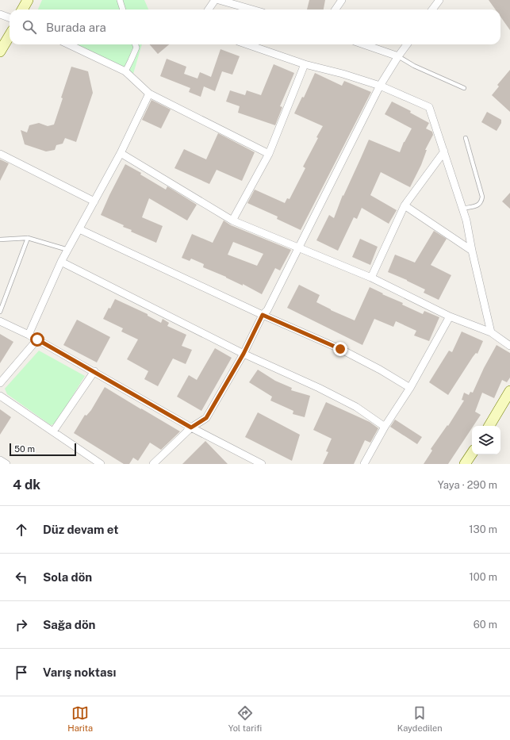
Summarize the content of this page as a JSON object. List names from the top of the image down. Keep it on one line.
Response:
{"scale_bar":"50 m","page":{"search":"Burada ara","scale":"50 m","heading":["4 dk","Yaya · 290 m"],"list":[["Düz devam et","130 m"],["Sola dön","100 m"],["Sağa dön","60 m"],"Varış noktası"],"nav":["Harita","Yol tarifi","Kaydedilen"]}}
